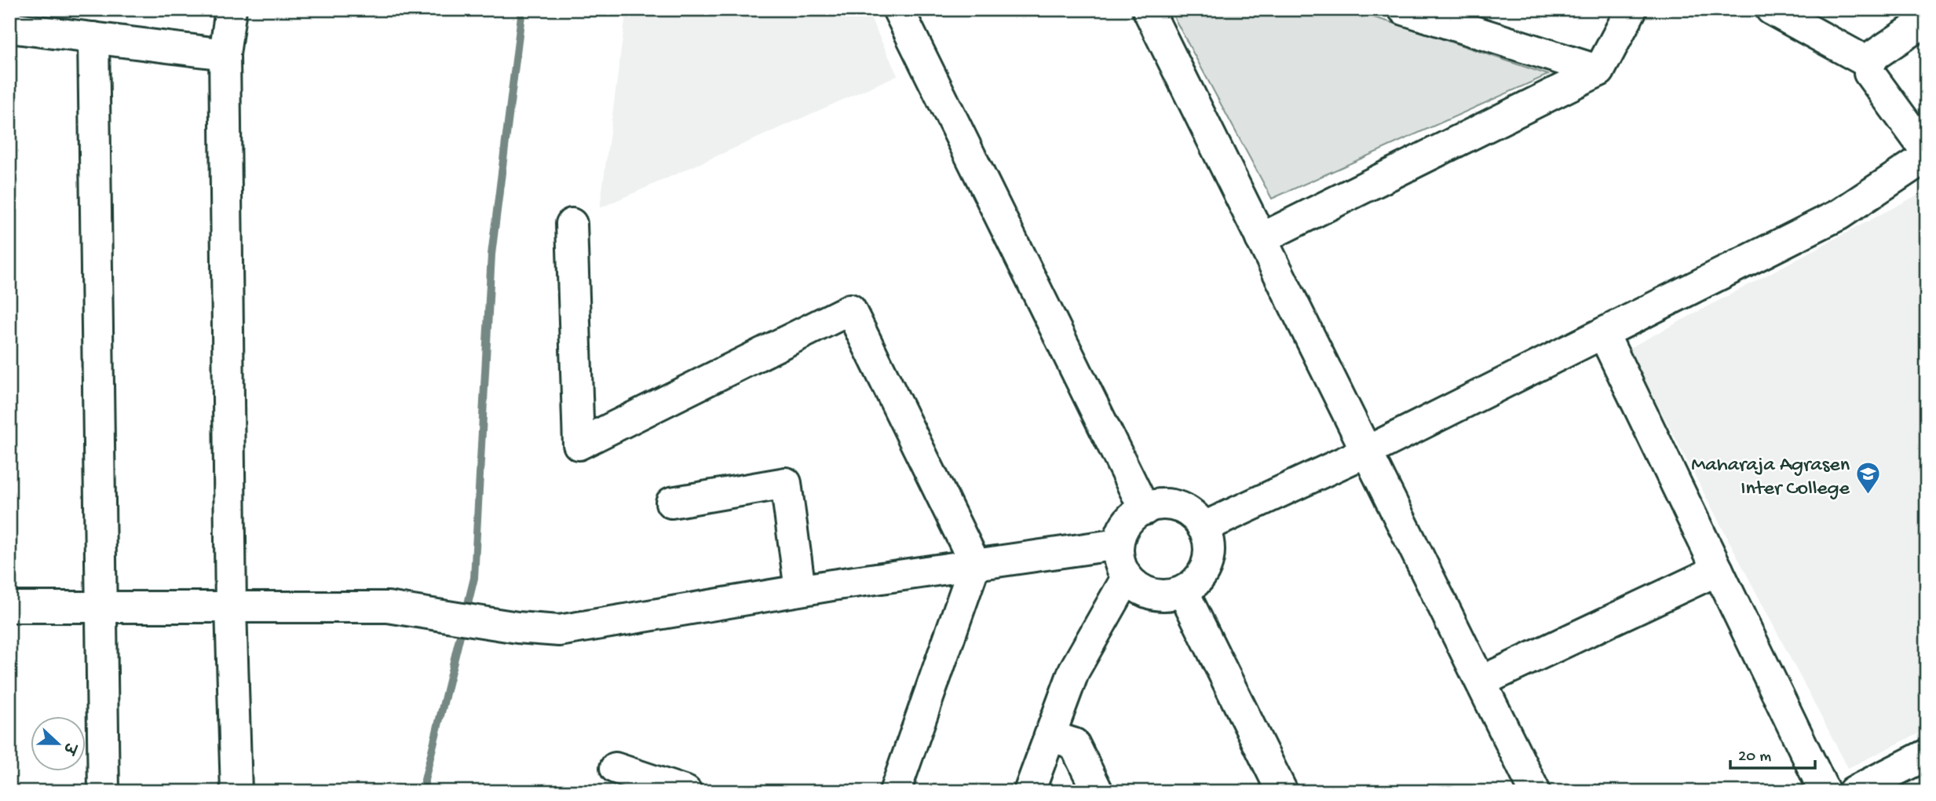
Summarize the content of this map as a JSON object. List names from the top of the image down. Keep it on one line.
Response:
{"places":{"school or university":["Maharaja Agrasen Inter College"]},"scale_bar":"20 m","north":"right"}
